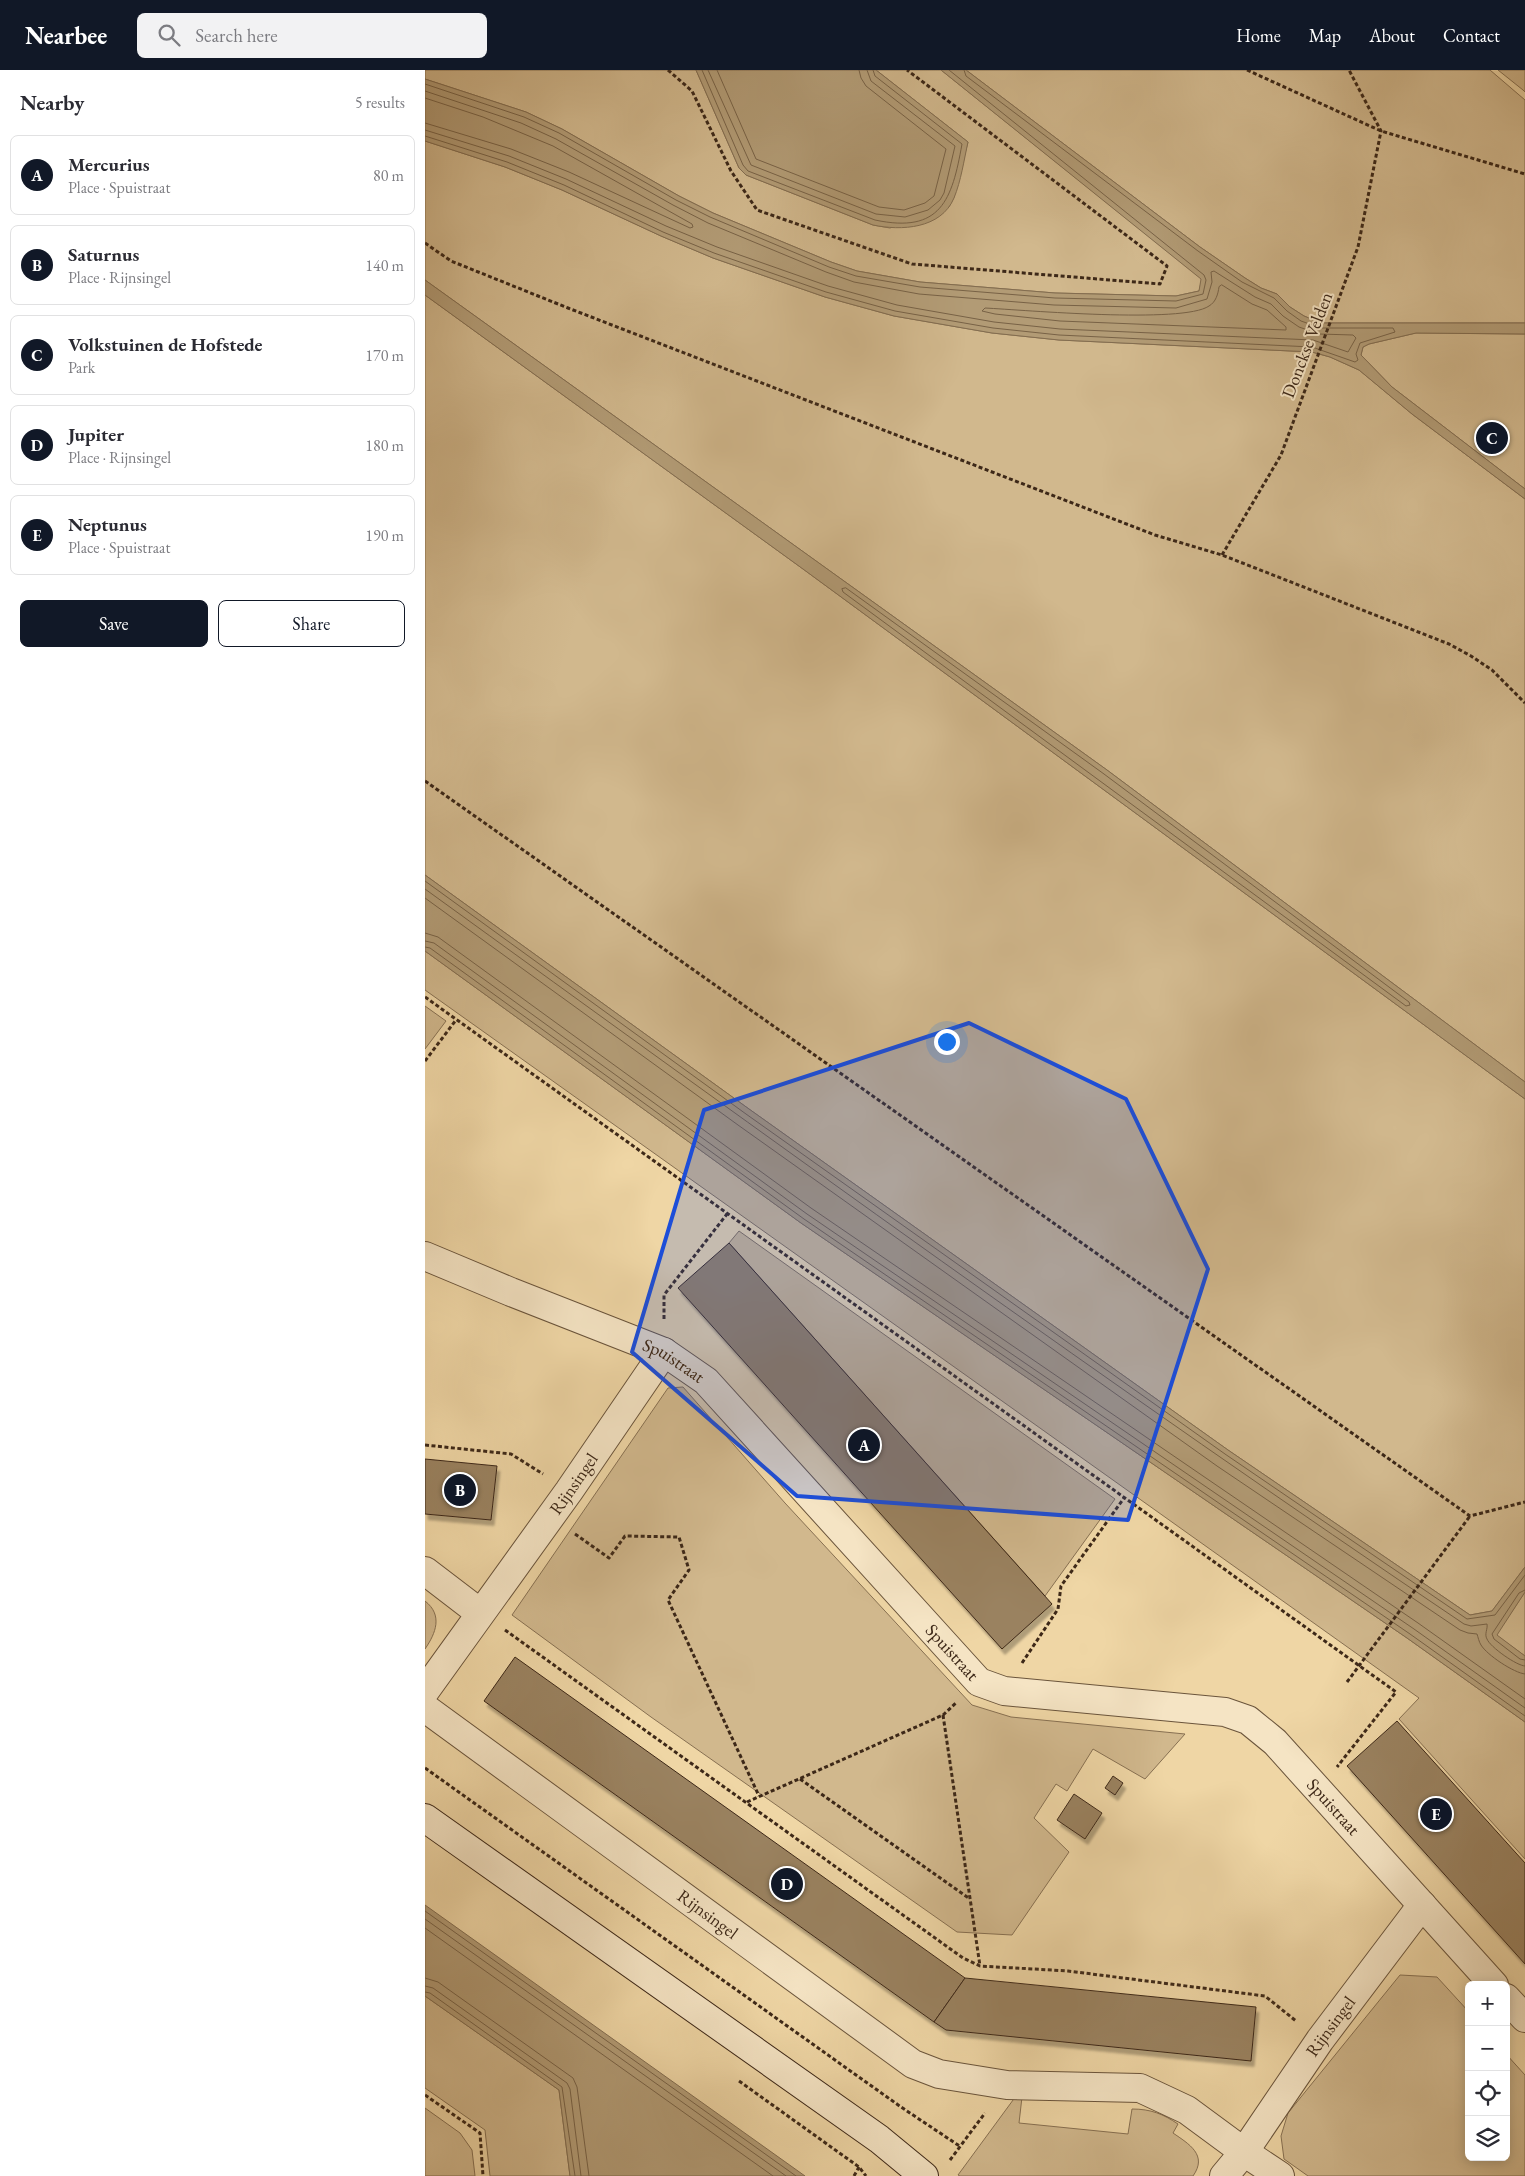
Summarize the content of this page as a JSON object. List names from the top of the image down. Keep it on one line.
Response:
{"streets":{"street":["Spuistraat","Rijnsingel"],"path":["Donckse Velden"]},"crossings":[["Spuistraat","Rijnsingel"]],"page":{"header":"Nearbee","search":"Search here","nav":["Home","Map","About","Contact"],"heading":["Nearby","5 results"],"list":[{"mark":"A","name":"Mercurius","note":"Place · Spuistraat","value":"80 m"},{"mark":"B","name":"Saturnus","note":"Place · Rijnsingel","value":"140 m"},{"mark":"C","name":"Volkstuinen de Hofstede","note":"Park","value":"170 m"},{"mark":"D","name":"Jupiter","note":"Place · Rijnsingel","value":"180 m"},{"mark":"E","name":"Neptunus","note":"Place · Spuistraat","value":"190 m"}],"pins":["C","A","B","E","D"],"buttons":["Save","Share"],"map_buttons":["+","−"]}}
